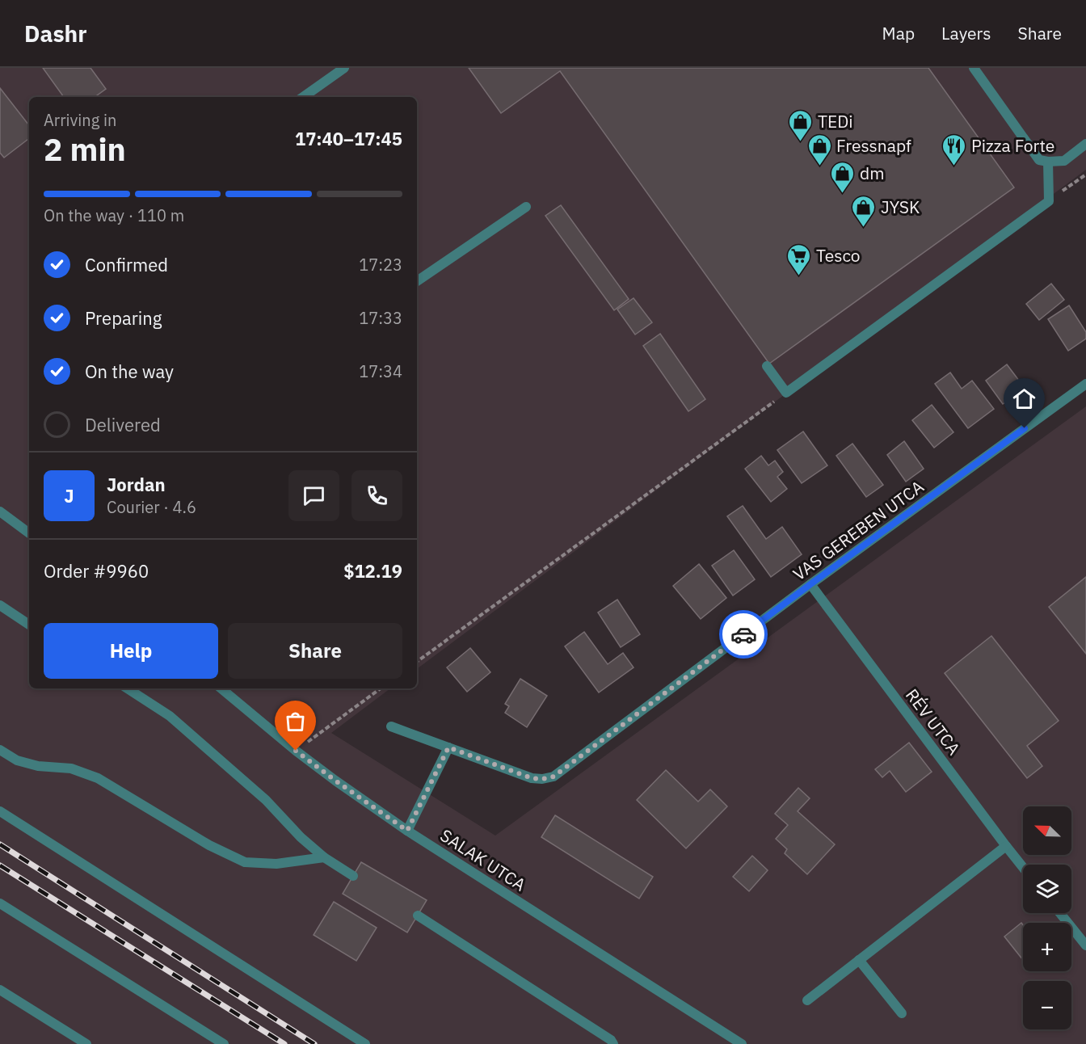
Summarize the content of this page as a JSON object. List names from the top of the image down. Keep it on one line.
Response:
{"streets":{"street":["VAS GEREBEN UTCA","RÉV UTCA","SALAK UTCA"]},"crossings":[["VAS GEREBEN UTCA","RÉV UTCA"]],"places":{"shop":["TEDi","Fressnapf","dm","JYSK"],"restaurant":["Pizza Forte"],"supermarket":["Tesco"]},"north":"top left","page":{"header":"Dashr","nav":["Map","Layers","Share"],"heading":["2 min","Arriving in","17:40–17:45"],"panel":["Jordan","Courier · 4.6","Order #9960","$12.19"],"bar":"On the way · 110 m","list":[["Confirmed","17:23"],["Preparing","17:33"],["On the way","17:34"],"Delivered"],"round":"J","buttons":["Help","Share"],"map_buttons":["+","−"]}}
